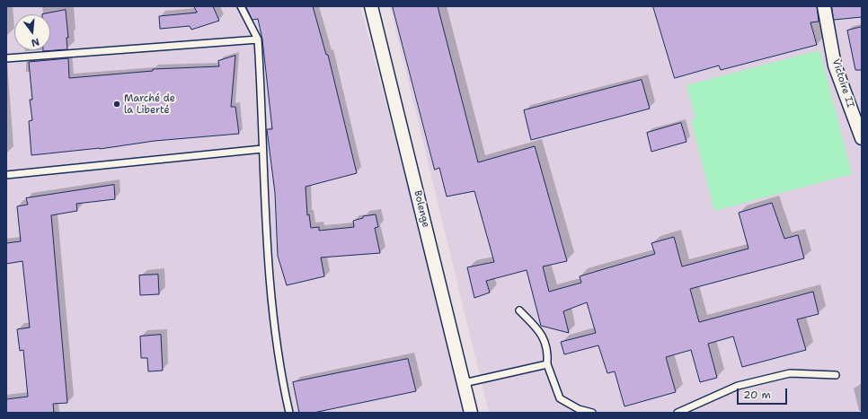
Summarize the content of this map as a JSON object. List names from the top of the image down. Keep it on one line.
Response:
{"streets":{"street":["Victoire II","Bolenge"]},"places":["Marché de la Liberté"],"scale_bar":"20 m","north":"bottom"}
